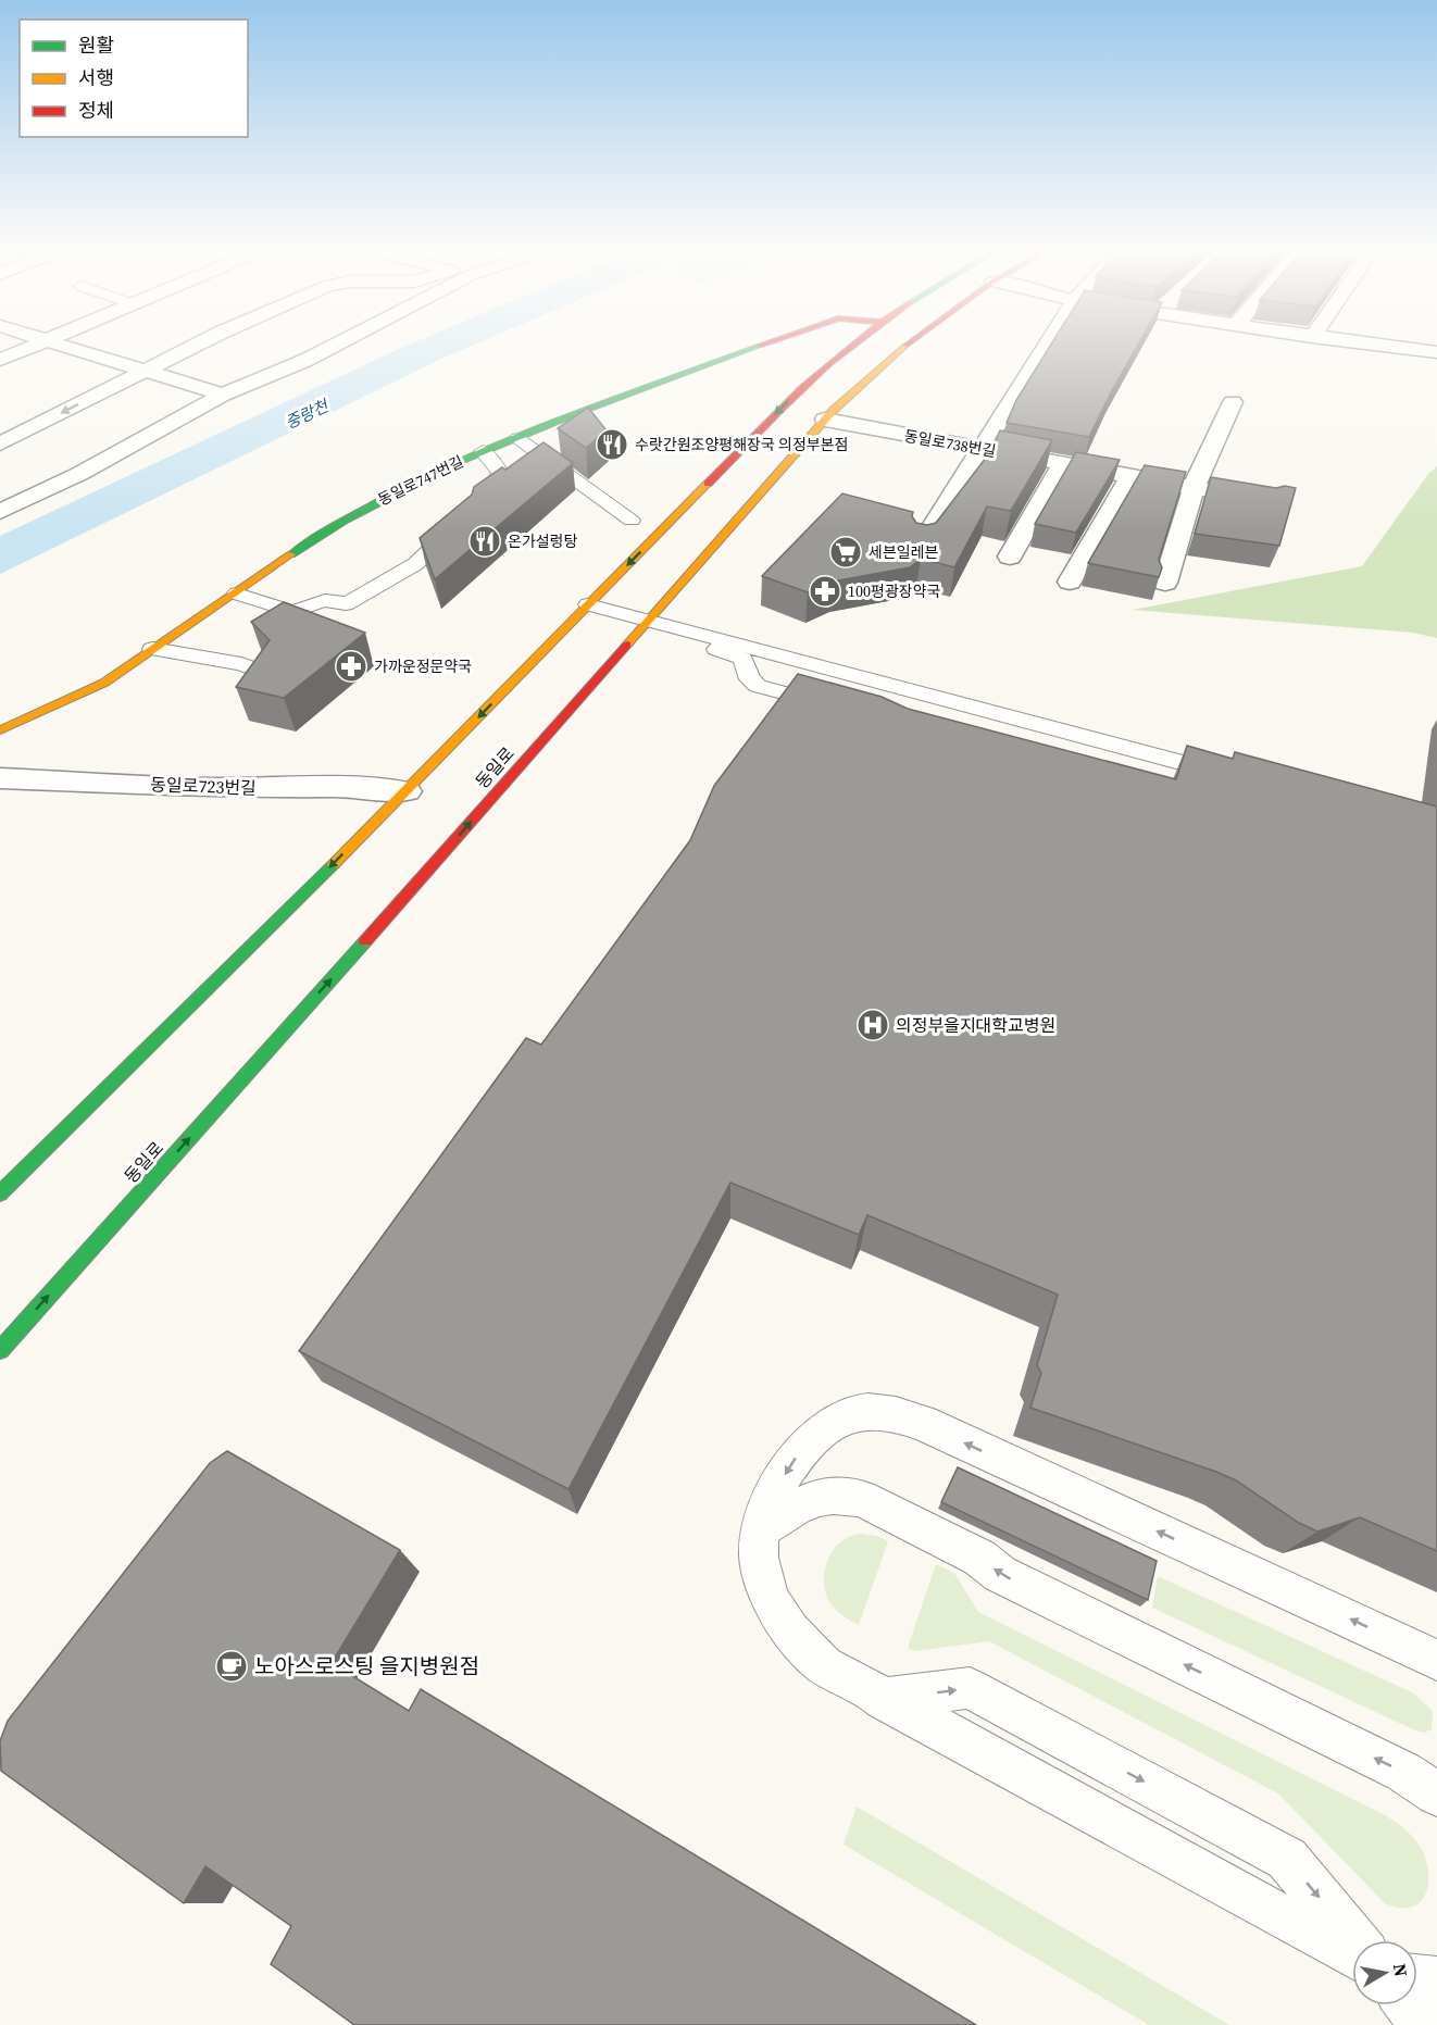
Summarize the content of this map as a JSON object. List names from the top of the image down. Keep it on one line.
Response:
{"streets":{"street":["동일로738번길","동일로747번길","동일로","동일로723번길"]},"crossings":[["동일로738번길","동일로"]],"water":["중랑천"],"places":{"restaurant":["수랏간원조양평해장국 의정부본점","온가설렁탕"],"supermarket":["세븐일레븐"],"pharmacy":["100평광장약국","가까운정문약국"],"hospital":["의정부을지대학교병원"],"cafe":["노아스로스팅 을지병원점"]},"legend":["원활","서행","정체"],"north":"right"}
